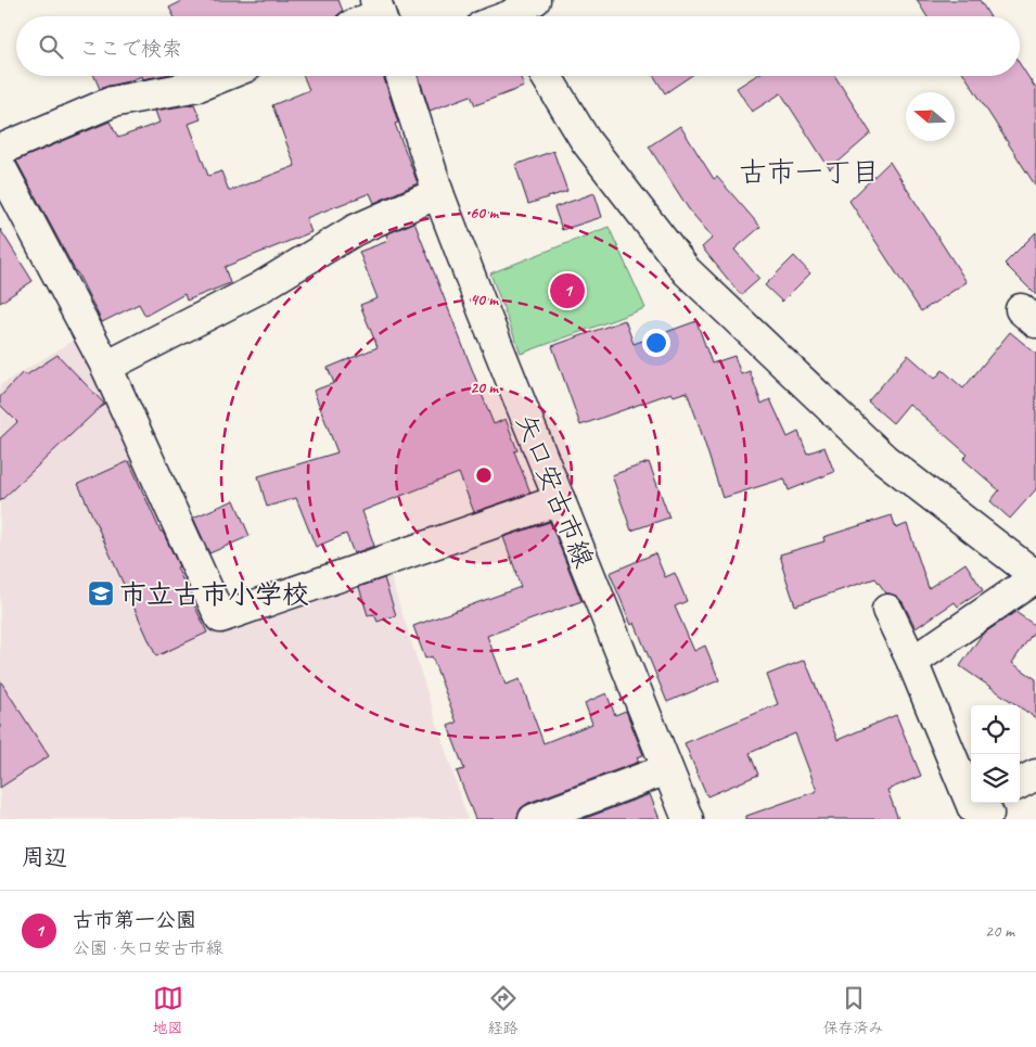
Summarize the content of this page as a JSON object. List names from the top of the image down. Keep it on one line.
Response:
{"streets":{"street":["矢口安古市線"]},"districts":["古市一丁目"],"places":{"school or university":["市立古市小学校"]},"north":"left","page":{"search":"ここで検索","pins":"1","heading":"周辺","list":[{"mark":"1","name":"古市第一公園","note":"公園 · 矢口安古市線","value":"20 m"}],"nav":["地図","経路","保存済み"]},"rings":["60 m","40 m","20 m"]}
